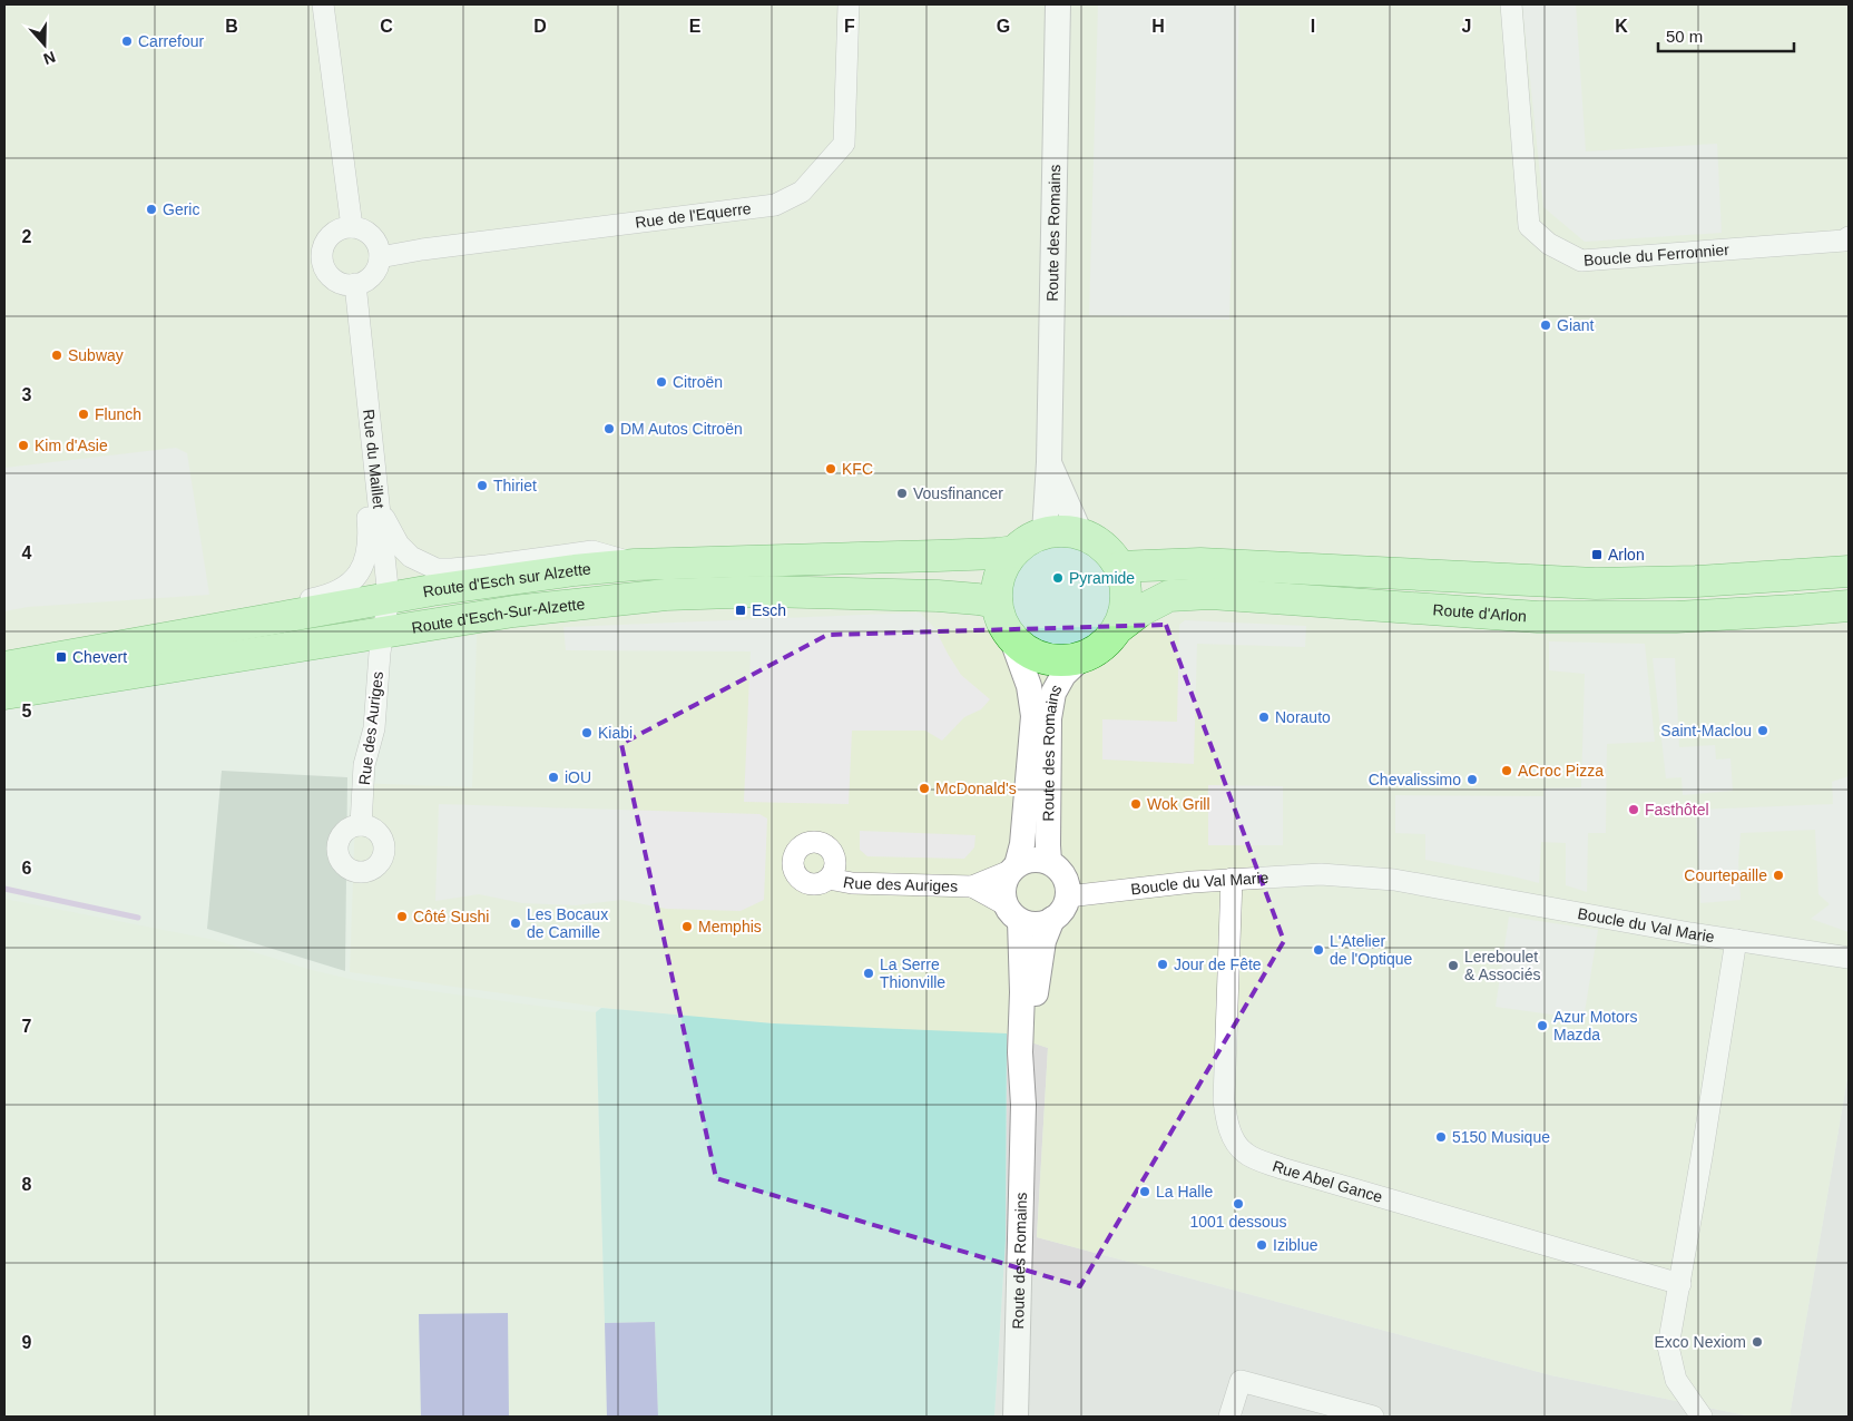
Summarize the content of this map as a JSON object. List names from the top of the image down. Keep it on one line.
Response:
{"streets":{"main road":["Route d'Esch sur Alzette","Route d'Arlon","Route d'Esch-Sur-Alzette"],"street":["Rue de l'Equerre","Route des Romains","Boucle du Ferronnier","Rue du Maillet","Rue des Auriges","Boucle du Val Marie","Rue Abel Gance"]},"crossings":[["Rue de l'Equerre","Rue du Maillet"],["Route des Romains","Route d'Esch sur Alzette"],["Route des Romains","Route d'Arlon"],["Route des Romains","Route d'Esch-Sur-Alzette"],["Route des Romains","Rue des Auriges"],["Route des Romains","Boucle du Val Marie"],["Rue du Maillet","Route d'Esch sur Alzette"],["Rue du Maillet","Route d'Esch-Sur-Alzette"],["Rue du Maillet","Rue des Auriges"],["Route d'Esch sur Alzette","Route d'Arlon"],["Route d'Esch sur Alzette","Route d'Esch-Sur-Alzette"],["Route d'Arlon","Route d'Esch-Sur-Alzette"],["Route d'Esch-Sur-Alzette","Rue des Auriges"],["Rue des Auriges","Boucle du Val Marie"],["Boucle du Val Marie","Rue Abel Gance"]],"places":{"other":["Carrefour","Geric","Giant","Subway","Citroën","Flunch","DM Autos Citroën","Kim d'Asie","KFC","Thiriet","Vousfinancer","Pyramide","Norauto","Saint-Maclou","Kiabi","ACroc Pizza","iOU","Chevalissimo","McDonald's","Wok Grill","Fasthôtel","Courtepaille","Côté Sushi","Les Bocaux de Camille","Memphis","L'Atelier de l'Optique","Jour de Fête","Lereboulet & Associés","La Serre Thionville","Azur Motors Mazda","5150 Musique","La Halle","1001 dessous","Iziblue","Exco Nexiom"],"transit":["Arlon","Esch","Chevert"]},"scale_bar":"50 m","north":"bottom","grid":{"columns":["B","C","D","E","F","G","H","I","J","K"],"rows":["2","3","4","5","6","7","8","9"]}}
